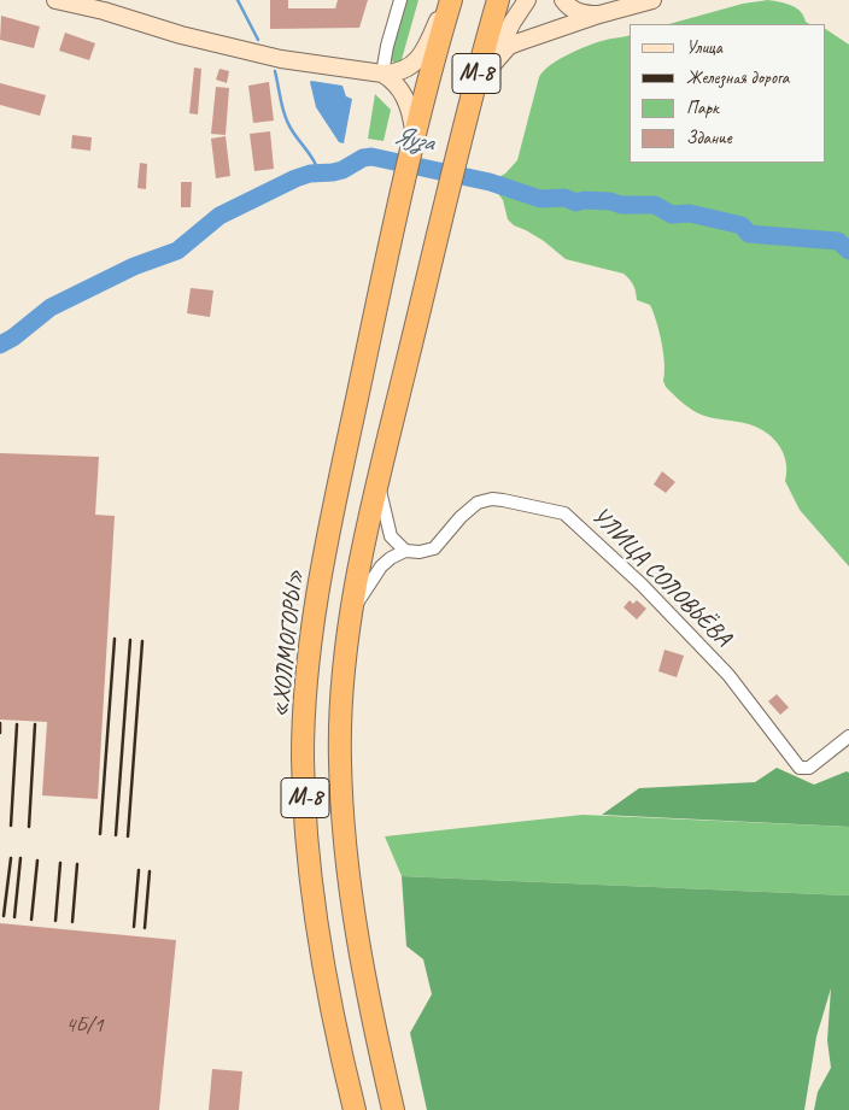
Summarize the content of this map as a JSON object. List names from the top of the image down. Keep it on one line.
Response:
{"streets":{"highway":["М-8","«ХОЛМОГОРЫ»"],"street":["УЛИЦА СОЛОВЬЁВА"]},"crossings":[["М-8","УЛИЦА СОЛОВЬЁВА"],["М-8","«ХОЛМОГОРЫ»"]],"water":["Яуза"],"house_numbers":["4Б/1"],"legend":["Улица","Железная дорога","Парк","Здание"]}
